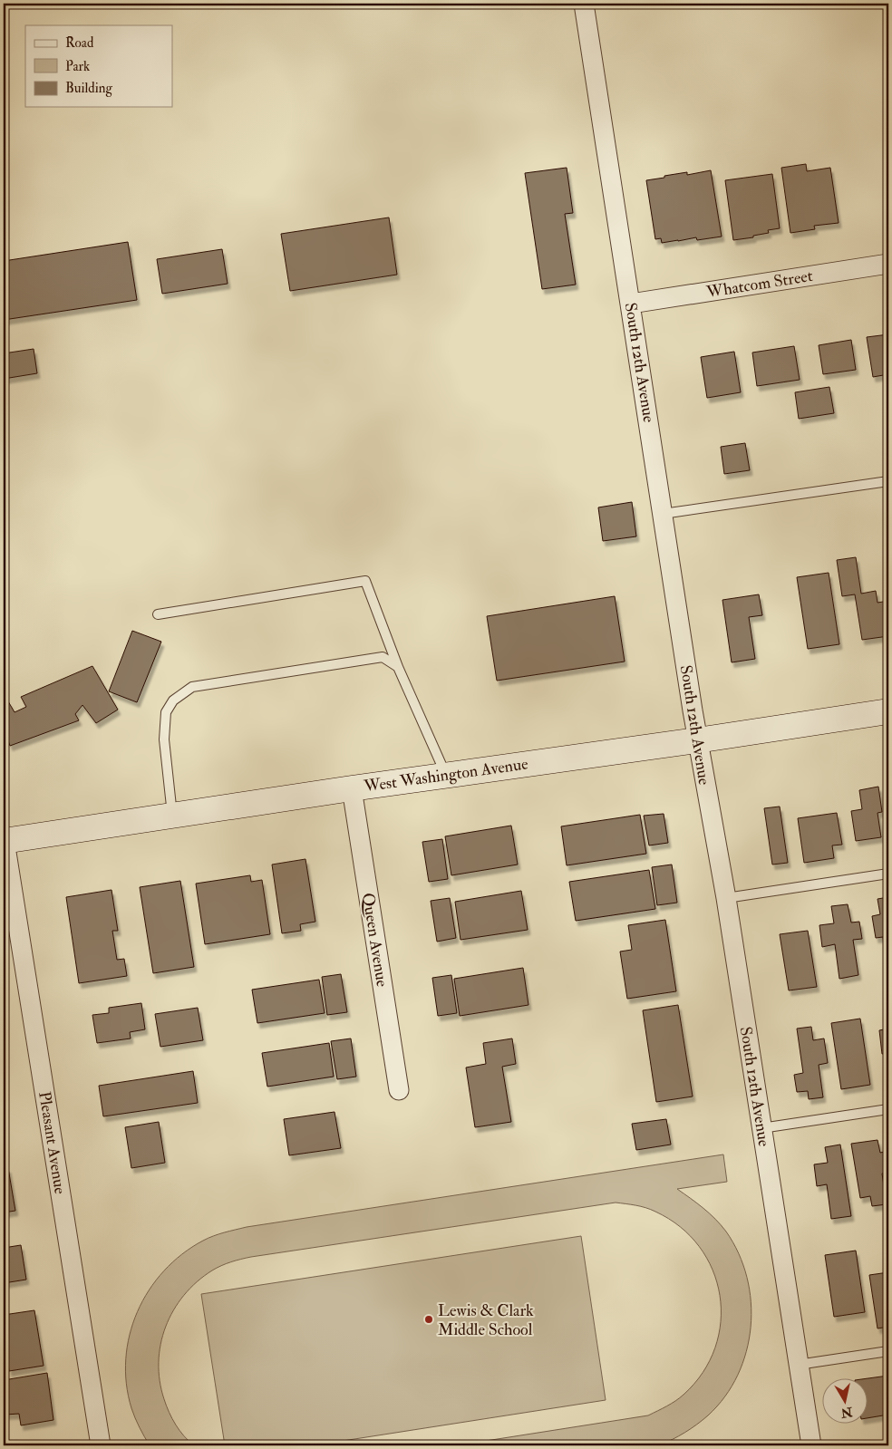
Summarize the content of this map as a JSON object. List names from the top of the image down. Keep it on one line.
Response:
{"streets":{"main road":["West Washington Avenue"],"street":["Whatcom Street","South 12th Avenue","Queen Avenue","Pleasant Avenue"]},"crossings":[["Whatcom Street","South 12th Avenue"],["South 12th Avenue","West Washington Avenue"],["West Washington Avenue","Queen Avenue"],["West Washington Avenue","Pleasant Avenue"]],"places":["Lewis & Clark Middle School"],"legend":["Road","Park","Building"],"north":"bottom"}
